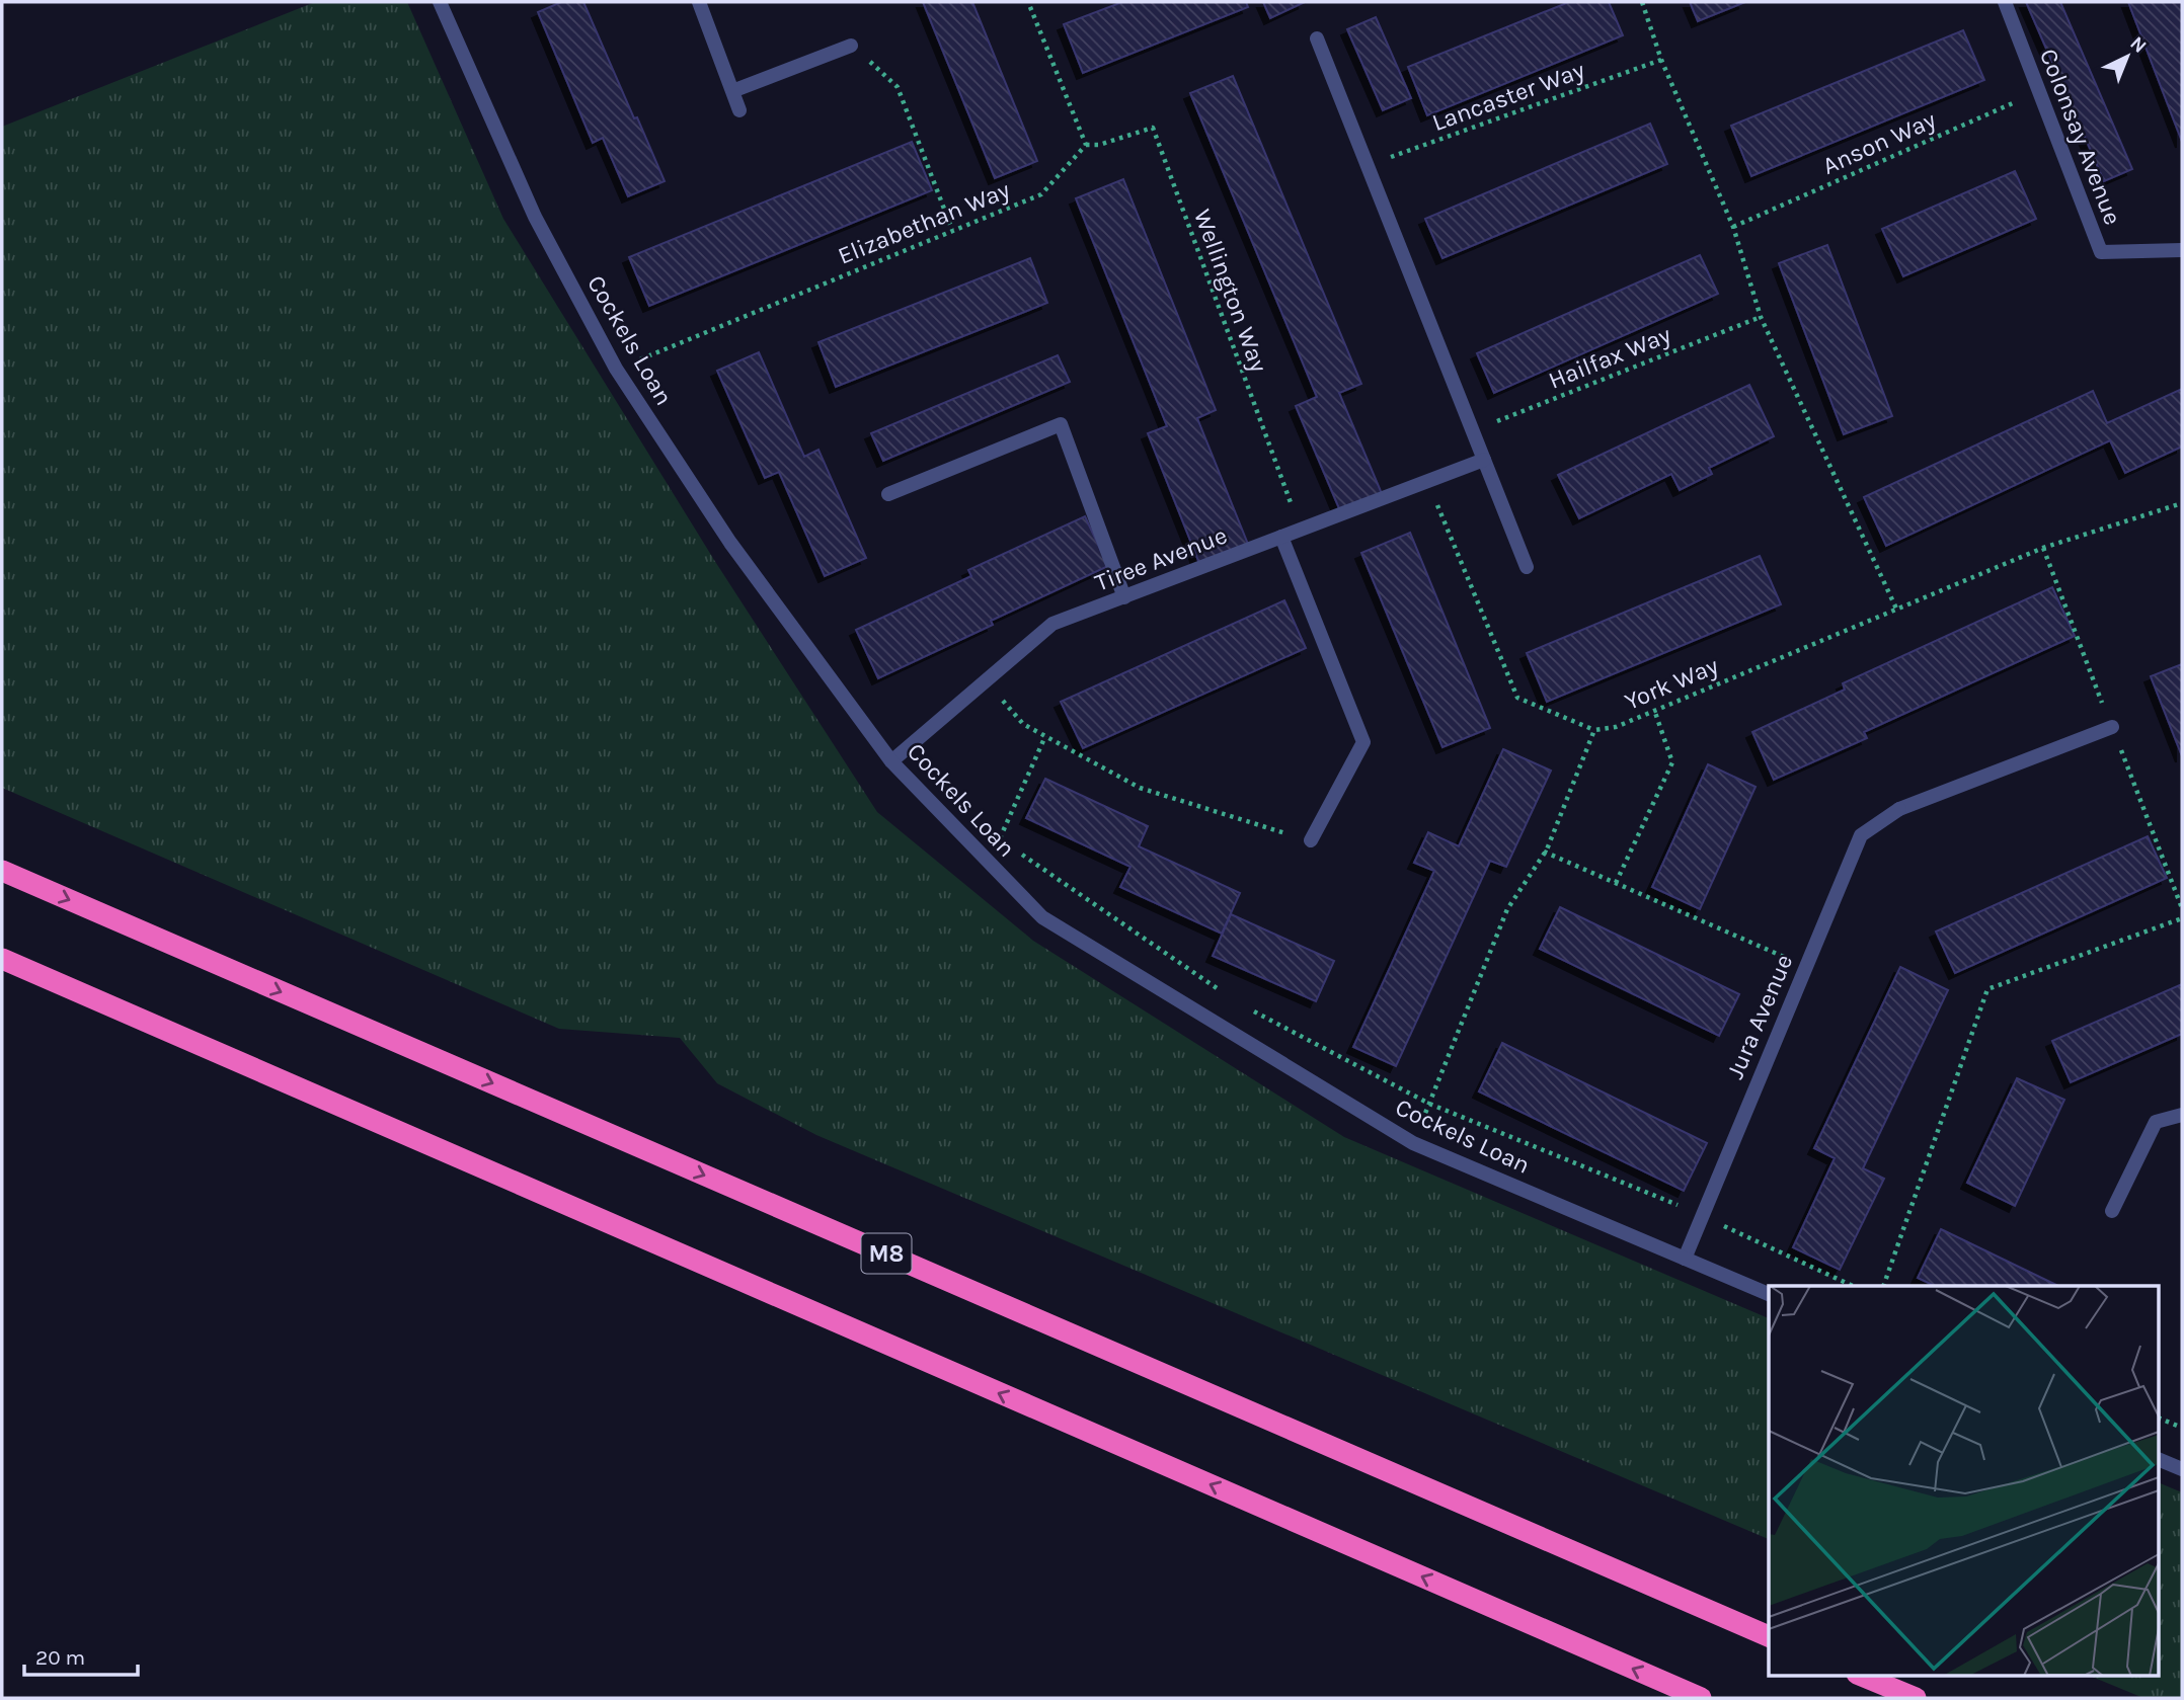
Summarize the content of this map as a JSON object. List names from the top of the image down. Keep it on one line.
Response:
{"streets":{"highway":["M8"],"street":["Colonsay Avenue","Cockels Loan","Tiree Avenue","Jura Avenue"],"path":["Lancaster Way","Anson Way","Elizabethan Way","Wellington Way","Hailfax Way","York Way"]},"crossings":[["Colonsay Avenue","Anson Way"],["Elizabethan Way","Wellington Way"],["Elizabethan Way","Cockels Loan"],["Wellington Way","Tiree Avenue"],["Cockels Loan","Tiree Avenue"],["Cockels Loan","Jura Avenue"]],"scale_bar":"20 m","north":"top right"}
